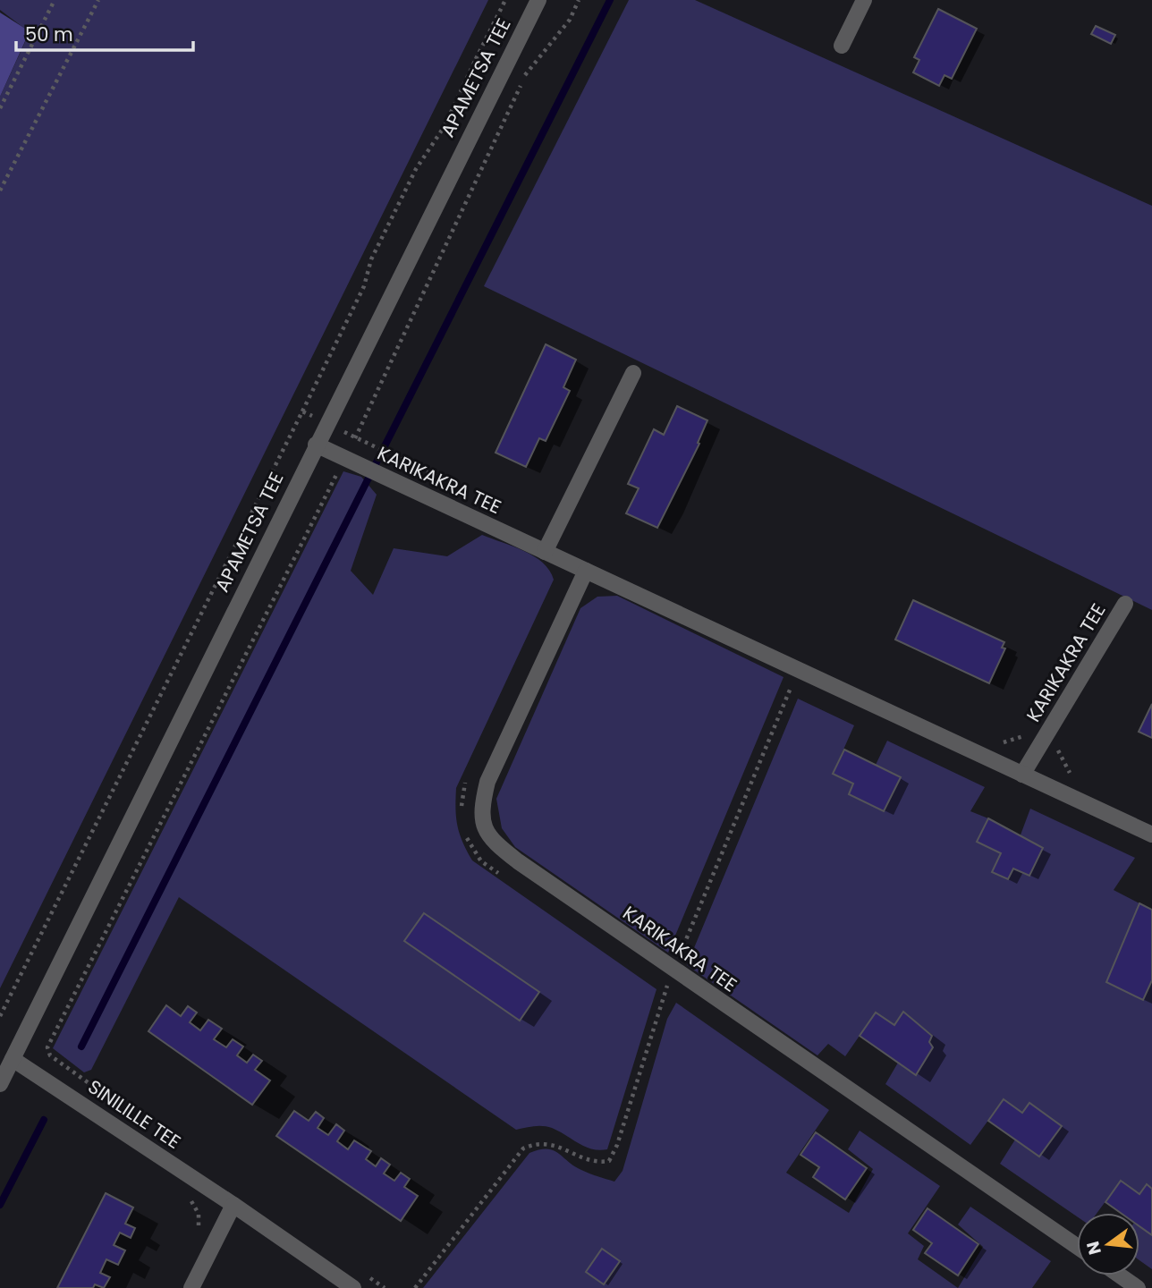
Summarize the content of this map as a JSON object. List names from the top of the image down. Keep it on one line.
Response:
{"streets":{"street":["APAMETSA TEE","KARIKAKRA TEE","SINILILLE TEE"]},"crossings":[["APAMETSA TEE","KARIKAKRA TEE"],["APAMETSA TEE","SINILILLE TEE"]],"scale_bar":"50 m","north":"left"}
